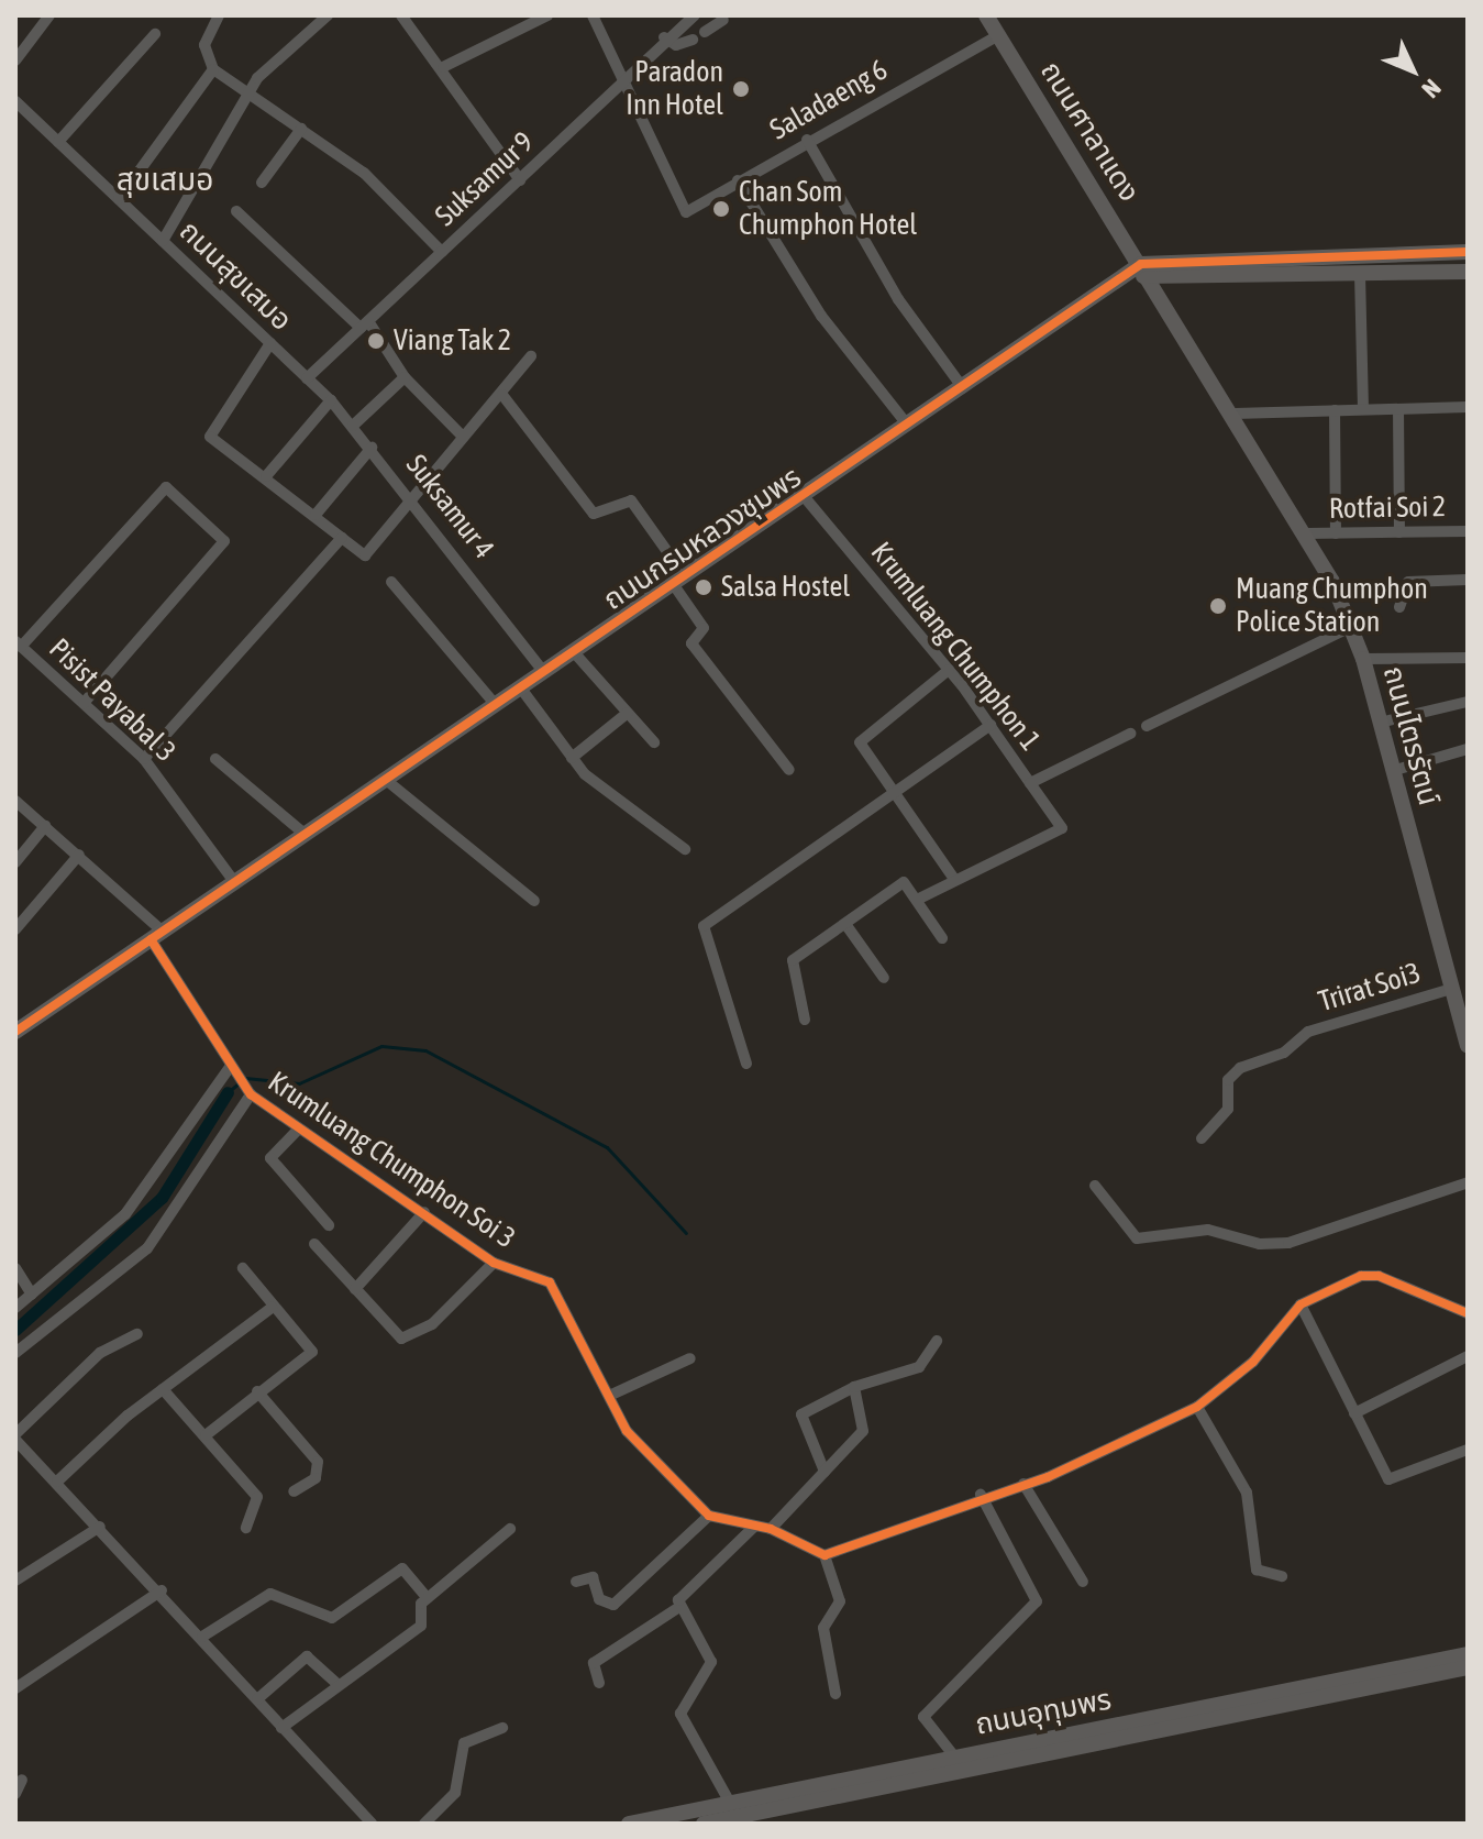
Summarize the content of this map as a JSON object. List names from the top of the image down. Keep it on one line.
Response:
{"streets":{"street":["Saladaeng 6","ถนนศาลาแดง","Suksamur 9","ถนนสุขเสมอ","Suksamur 4","Rotfai Soi 2","ถนนกรมหลวงชุมพร","Krumluang Chumphon 1","Pisist Payabal 3","ถนนไตรรัตน์","Trirat Soi3","Krumluang Chumphon Soi 3","ถนนอุทุมพร"]},"crossings":[["Saladaeng 6","ถนนศาลาแดง"],["Saladaeng 6","Suksamur 9"],["ถนนศาลาแดง","ถนนกรมหลวงชุมพร"],["ถนนศาลาแดง","ถนนไตรรัตน์"],["Suksamur 9","ถนนสุขเสมอ"],["Suksamur 9","Suksamur 4"],["ถนนสุขเสมอ","Suksamur 4"],["Suksamur 4","ถนนกรมหลวงชุมพร"],["Rotfai Soi 2","ถนนไตรรัตน์"],["ถนนกรมหลวงชุมพร","Krumluang Chumphon 1"],["ถนนกรมหลวงชุมพร","Pisist Payabal 3"],["ถนนกรมหลวงชุมพร","ถนนไตรรัตน์"],["ถนนกรมหลวงชุมพร","Krumluang Chumphon Soi 3"],["ถนนไตรรัตน์","Trirat Soi3"]],"districts":["สุขเสมอ"],"places":["Paradon Inn Hotel","Chan Som Chumphon Hotel","Viang Tak 2","Salsa Hostel","Muang Chumphon Police Station"],"north":"bottom right"}
